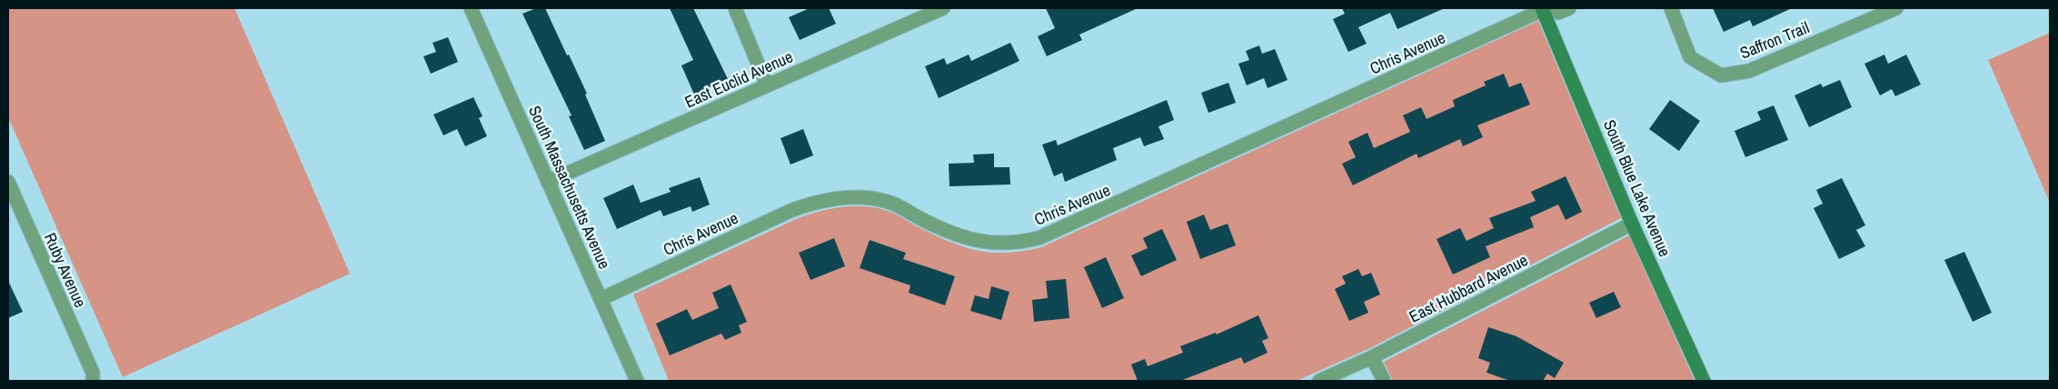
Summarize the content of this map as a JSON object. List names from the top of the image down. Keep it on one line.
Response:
{"streets":{"main road":["South Blue Lake Avenue"],"street":["Saffron Trail","Chris Avenue","East Euclid Avenue","South Massachusetts Avenue","Ruby Avenue","East Hubbard Avenue"]},"crossings":[["Chris Avenue","South Massachusetts Avenue"],["Chris Avenue","South Blue Lake Avenue"],["East Euclid Avenue","South Massachusetts Avenue"],["South Blue Lake Avenue","East Hubbard Avenue"]]}
